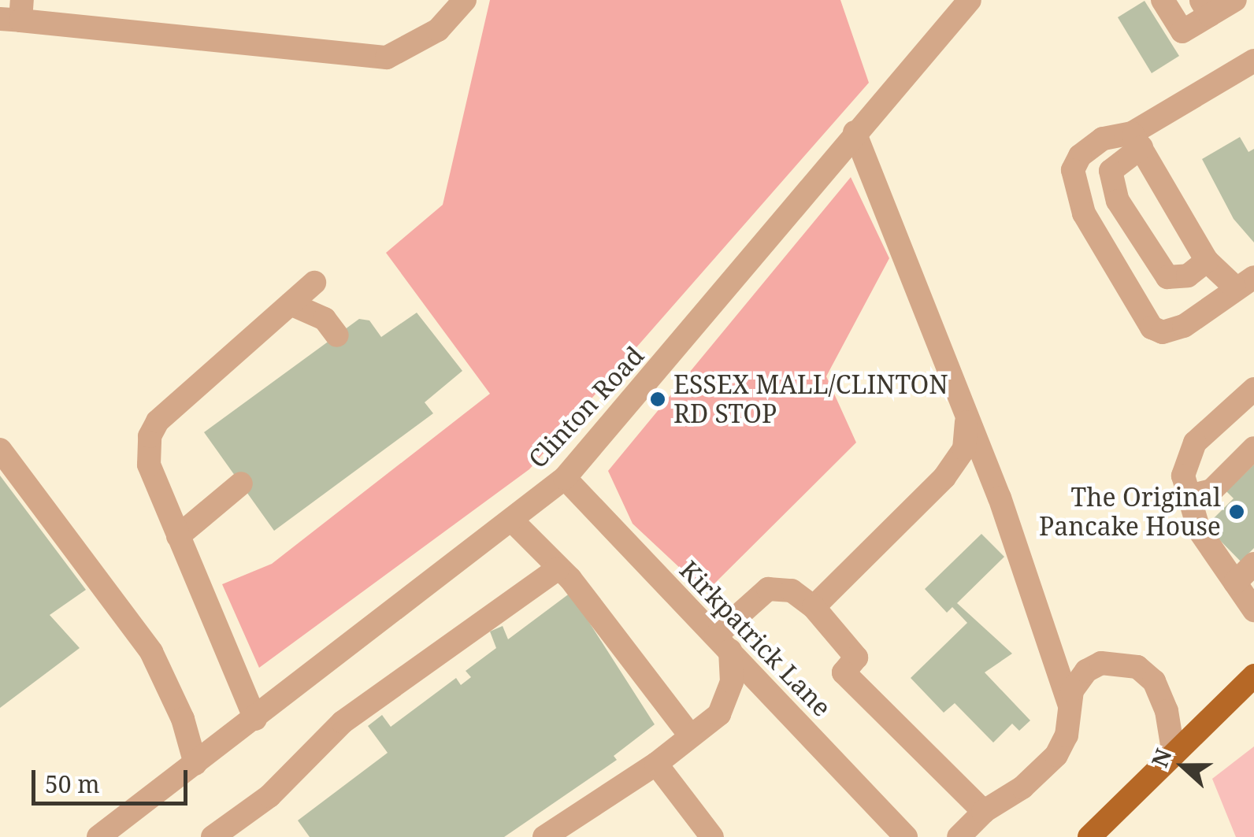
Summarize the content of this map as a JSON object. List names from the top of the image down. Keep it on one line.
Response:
{"streets":{"street":["Clinton Road","Kirkpatrick Lane"]},"crossings":[["Clinton Road","Kirkpatrick Lane"]],"places":["ESSEX MALL/CLINTON RD STOP","The Original Pancake House"],"scale_bar":"50 m","north":"left"}
